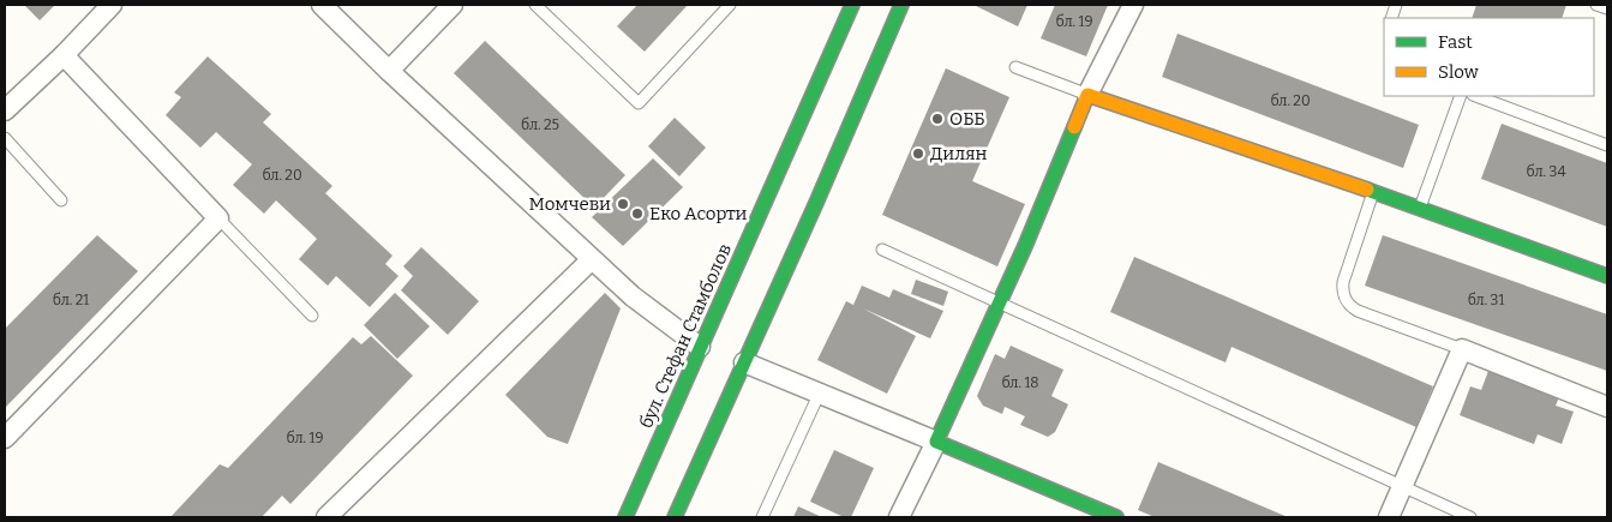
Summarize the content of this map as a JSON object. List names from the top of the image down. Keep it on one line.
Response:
{"streets":{"street":["бул. Стефан Стамболов"]},"places":["ОББ","Дилян","Момчеви","Еко Асорти"],"house_numbers":["бл. 19","бл. 20","бл. 25","бл. 34","бл. 20","бл. 21","бл. 31","бл. 18","бл. 19"],"legend":["Fast","Slow"]}
